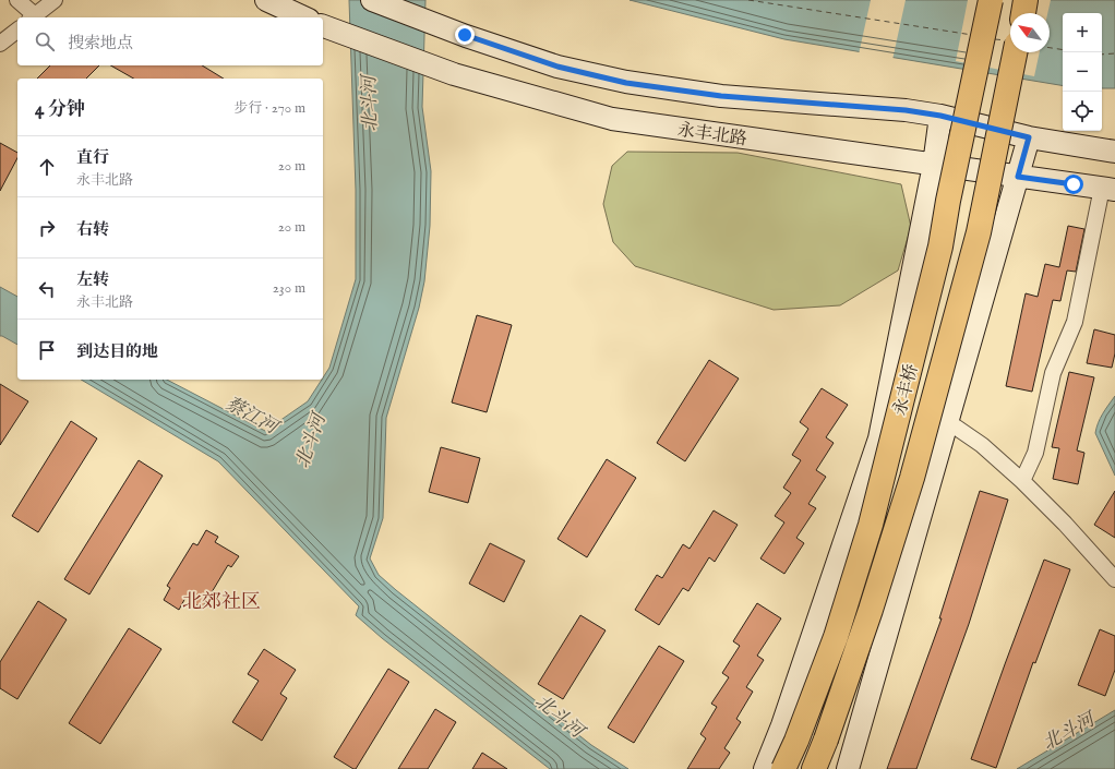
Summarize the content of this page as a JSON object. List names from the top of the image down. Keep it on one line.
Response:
{"streets":{"main road":["永丰北路","永丰桥"]},"districts":["北郊社区"],"water":["北斗河","蔡江河"],"north":"top left","page":{"map_buttons":["+","−"],"search":"搜索地点","heading":["4 分钟","步行 · 270 m"],"list":[["直行","永丰北路","20 m"],["右转","20 m"],["左转","永丰北路","230 m"],"到达目的地"]}}
